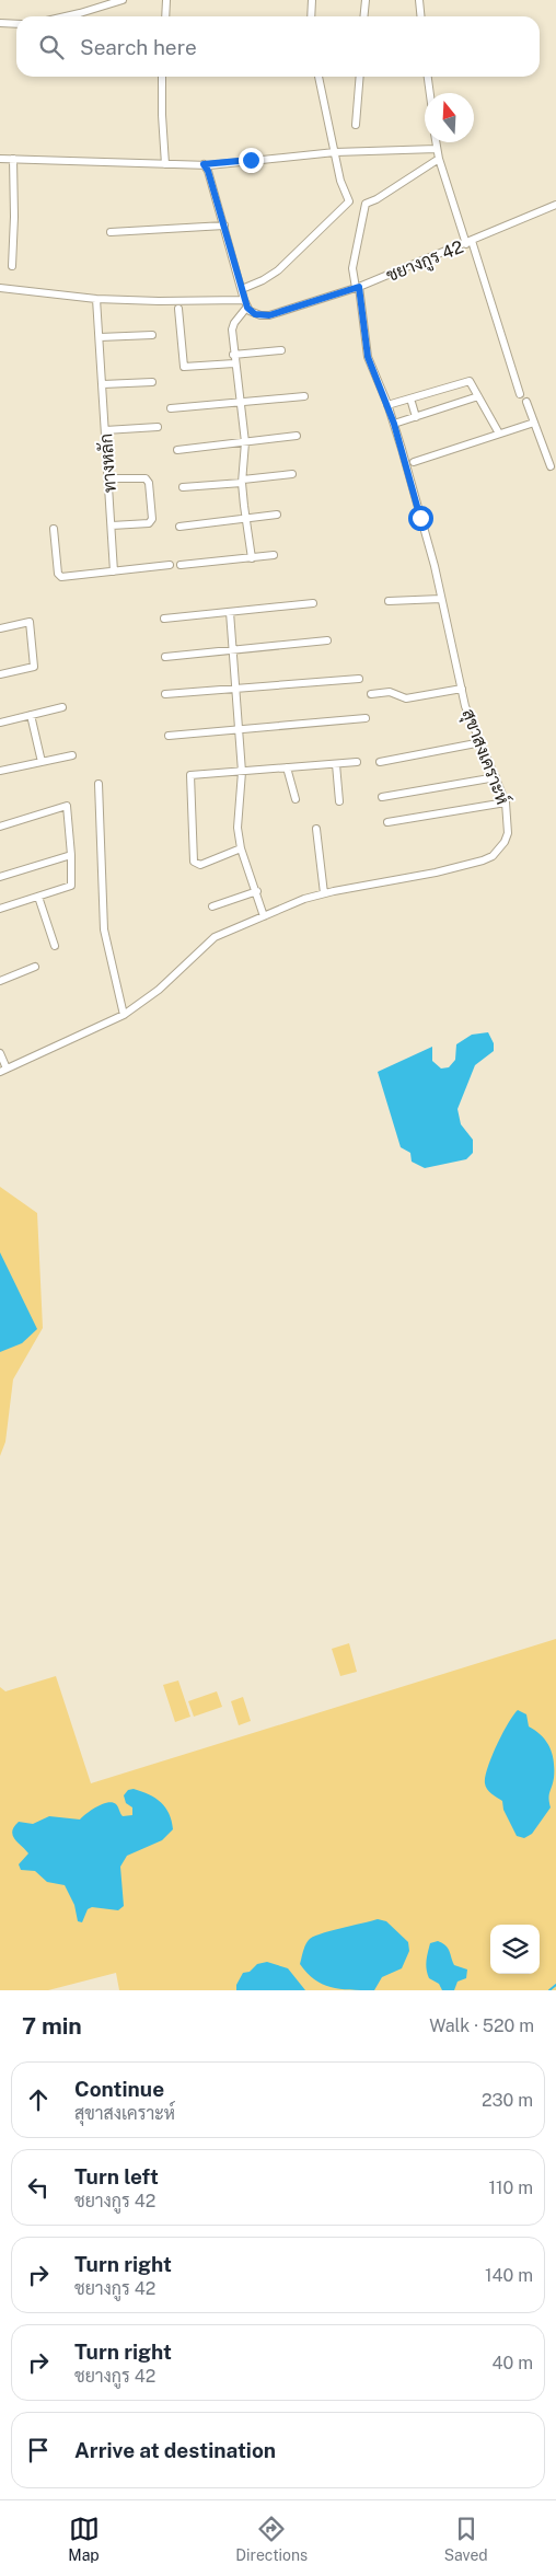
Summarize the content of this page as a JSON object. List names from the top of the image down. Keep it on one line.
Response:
{"streets":{"street":["ชยางกูร 42","ทางหลัก","สุขาสงเคราะห์"]},"crossings":[["ชยางกูร 42","ทางหลัก"],["ชยางกูร 42","สุขาสงเคราะห์"]],"north":"top","page":{"search":"Search here","heading":["7 min","Walk · 520 m"],"list":[["Continue","สุขาสงเคราะห์","230 m"],["Turn left","ชยางกูร 42","110 m"],["Turn right","ชยางกูร 42","140 m"],["Turn right","ชยางกูร 42","40 m"],"Arrive at destination"],"nav":["Map","Directions","Saved"]}}
